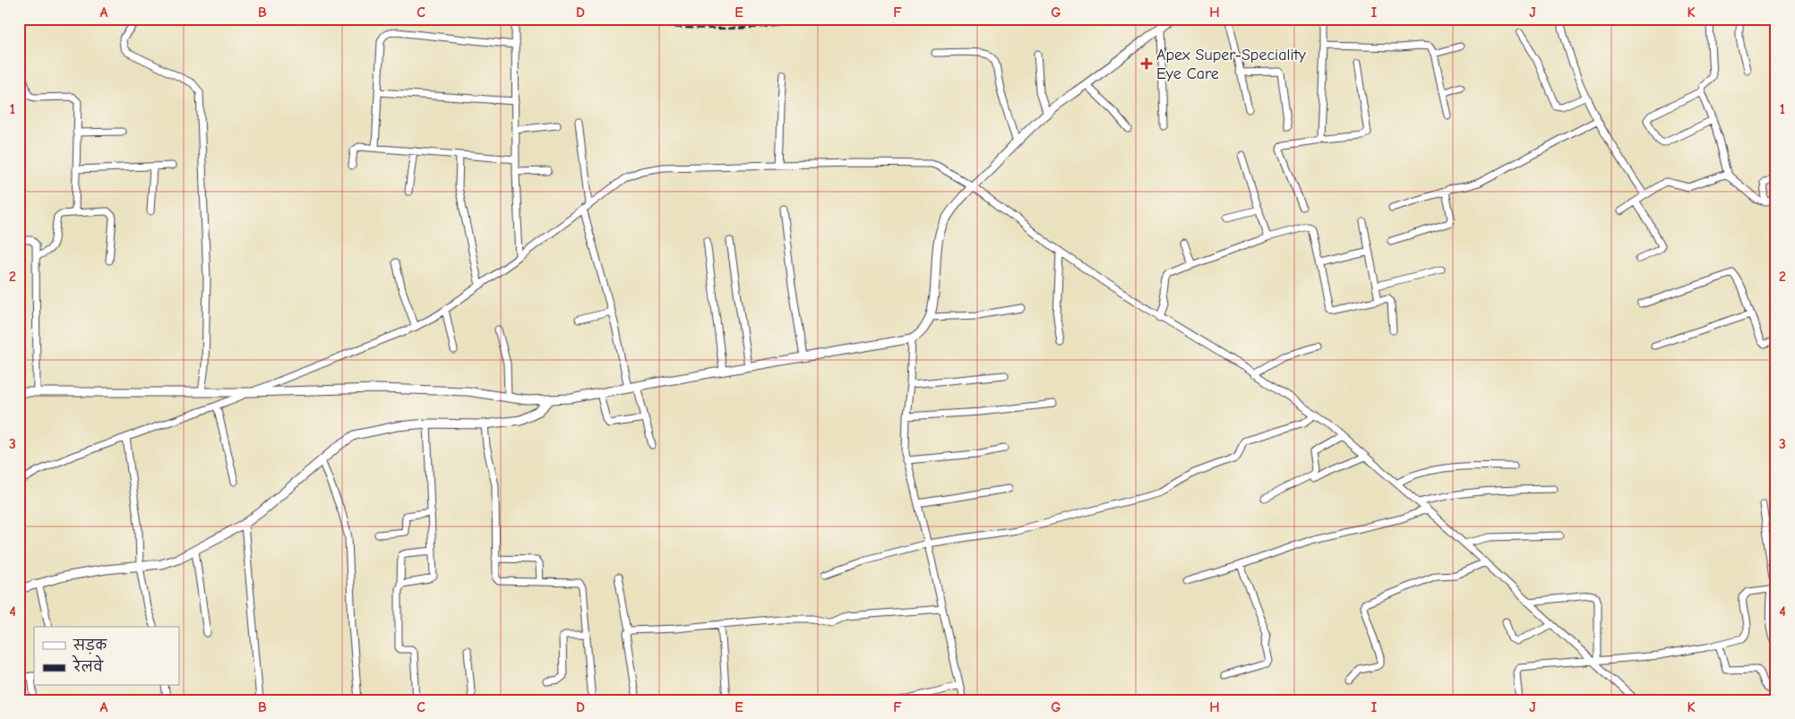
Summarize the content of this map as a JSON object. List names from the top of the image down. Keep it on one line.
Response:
{"places":{"health":["Apex Super-Speciality Eye Care"]},"legend":["सड़क","रेलवे"],"grid":{"columns":["A","B","C","D","E","F","G","H","I","J","K"],"rows":["1","2","3","4"]}}
